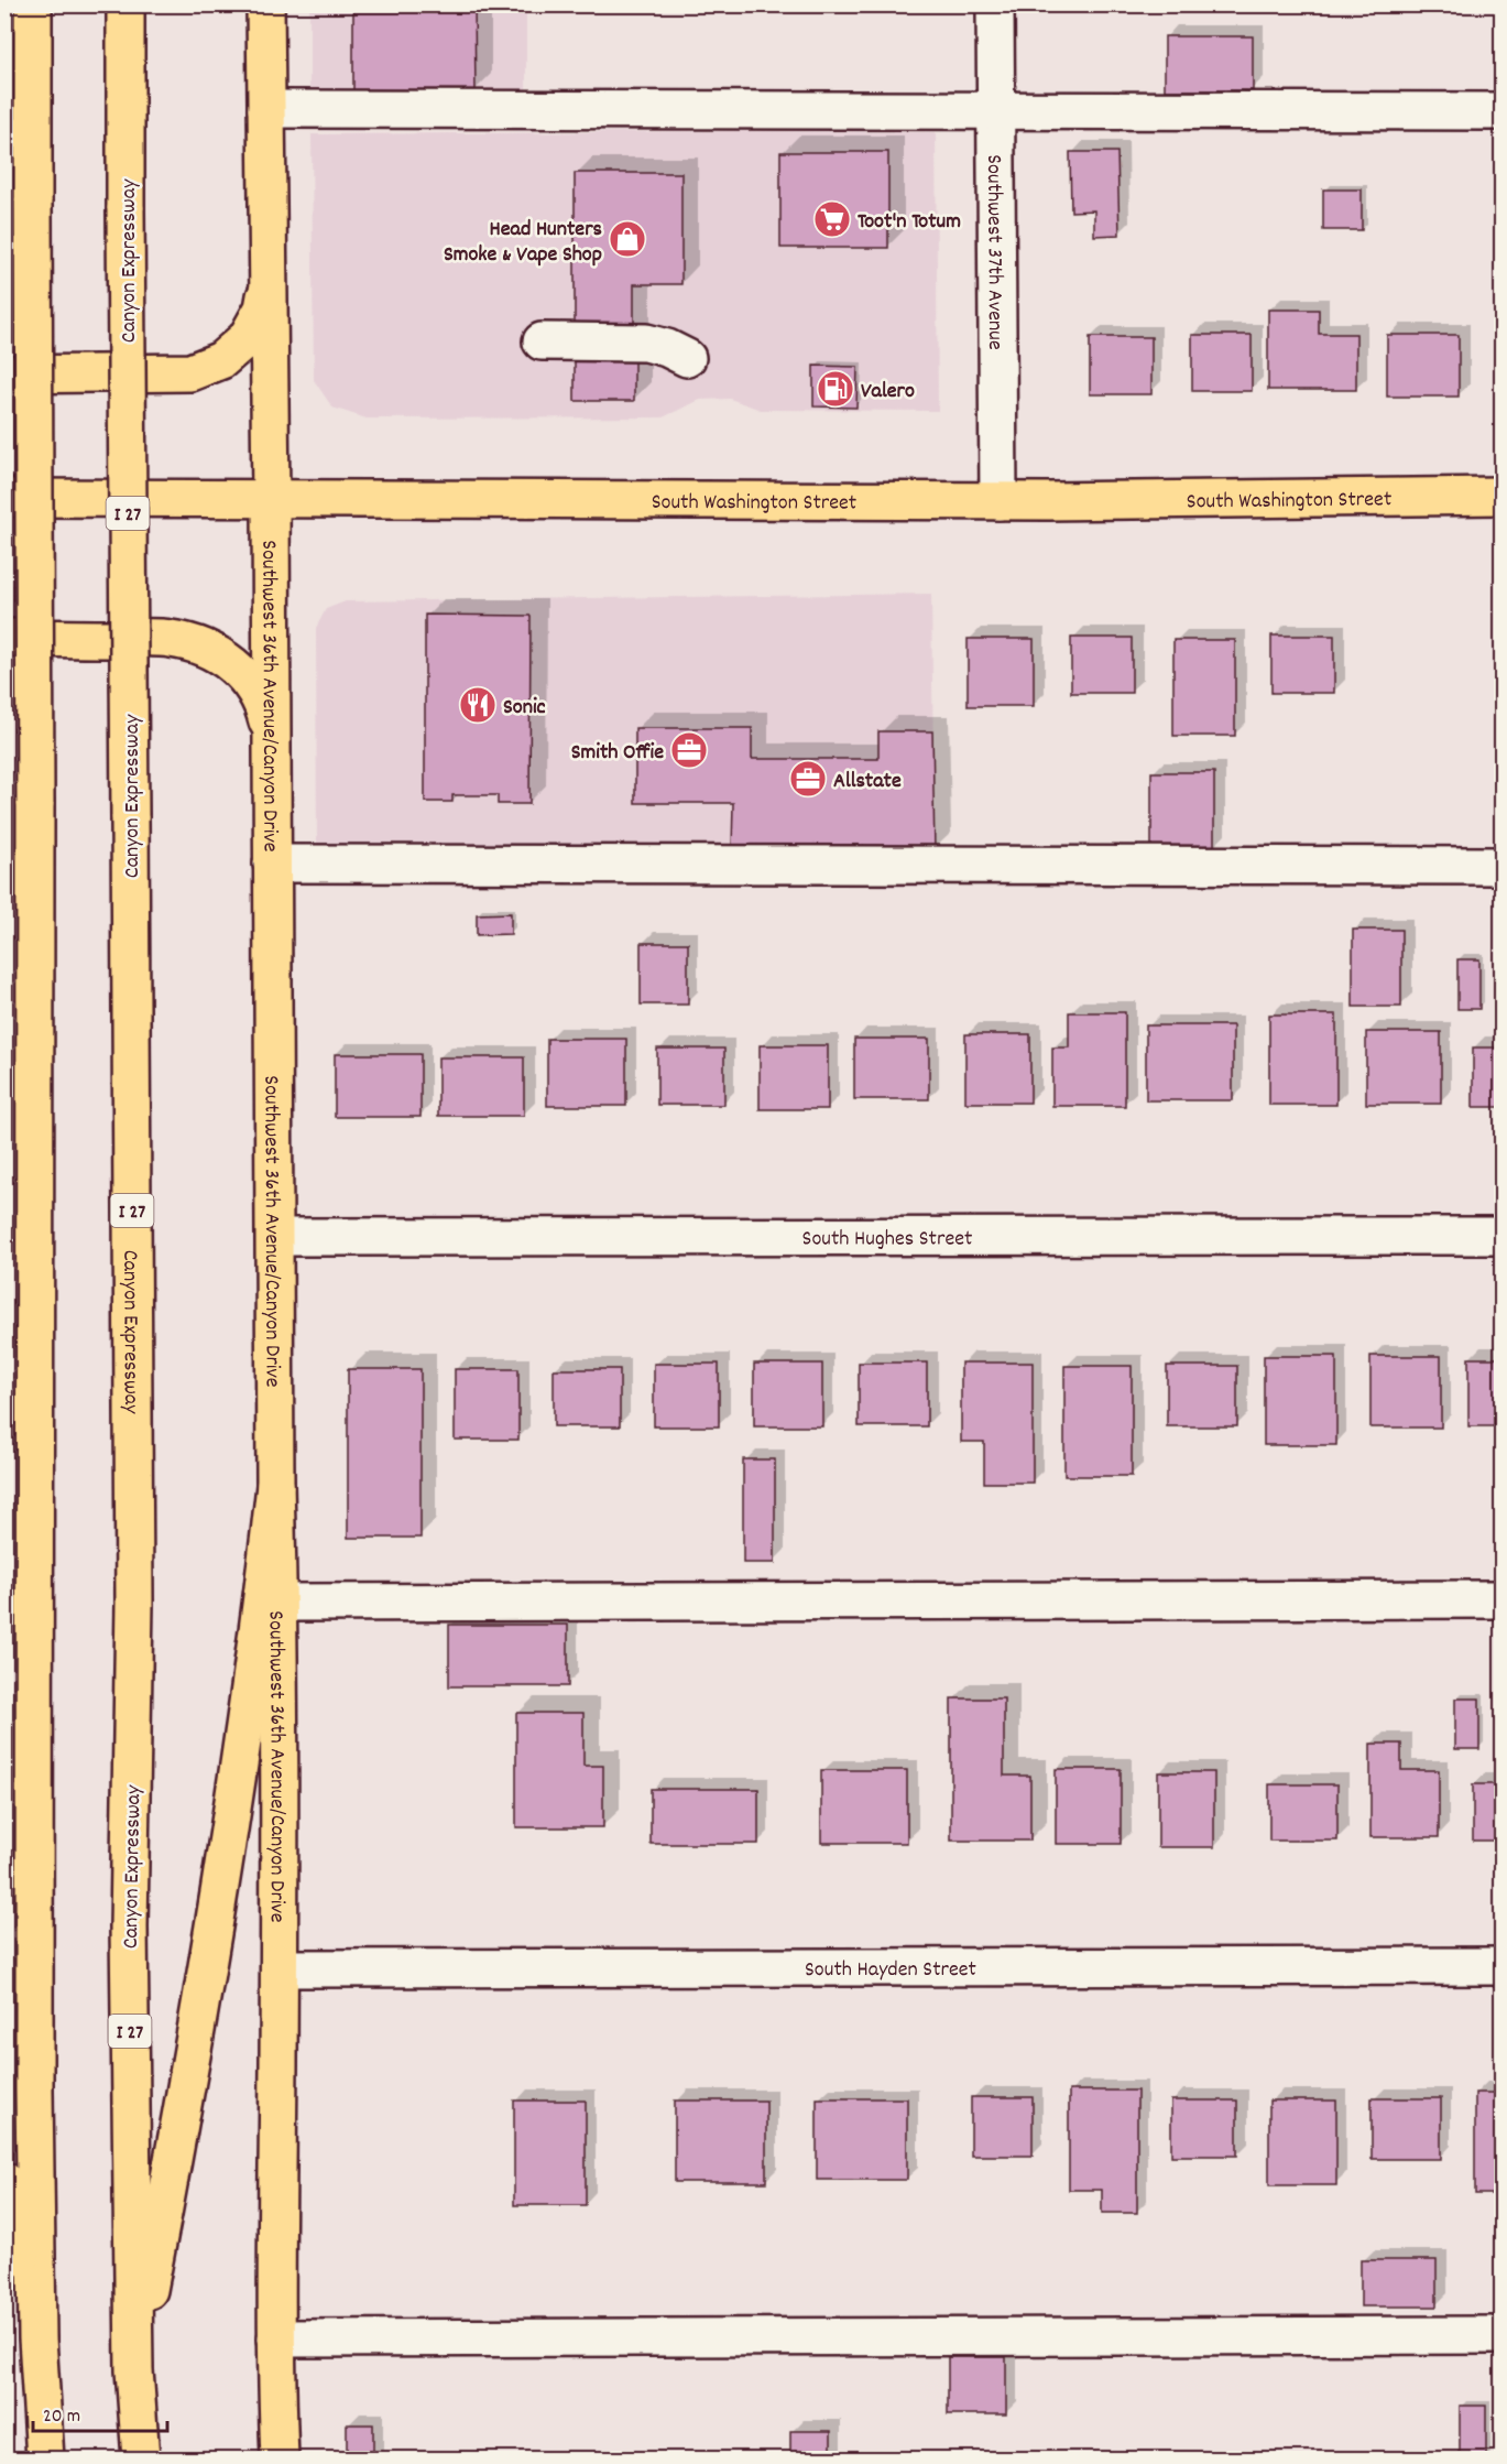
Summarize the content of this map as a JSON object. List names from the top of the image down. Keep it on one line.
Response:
{"streets":{"main road":["Canyon Expressway","South Washington Street","I 27","Southwest 36th Avenue/Canyon Drive"],"street":["Southwest 37th Avenue","South Hughes Street","South Hayden Street"]},"crossings":[["Southwest 37th Avenue","South Washington Street"],["South Washington Street","Southwest 36th Avenue/Canyon Drive"],["Southwest 36th Avenue/Canyon Drive","South Hughes Street"],["Southwest 36th Avenue/Canyon Drive","South Hayden Street"]],"places":{"supermarket":["Toot'n Totum"],"shop":["Head Hunters Smoke & Vape Shop"],"fuel station":["Valero"],"restaurant":["Sonic"],"office":["Smith Offie","Allstate"]},"scale_bar":"20 m"}
